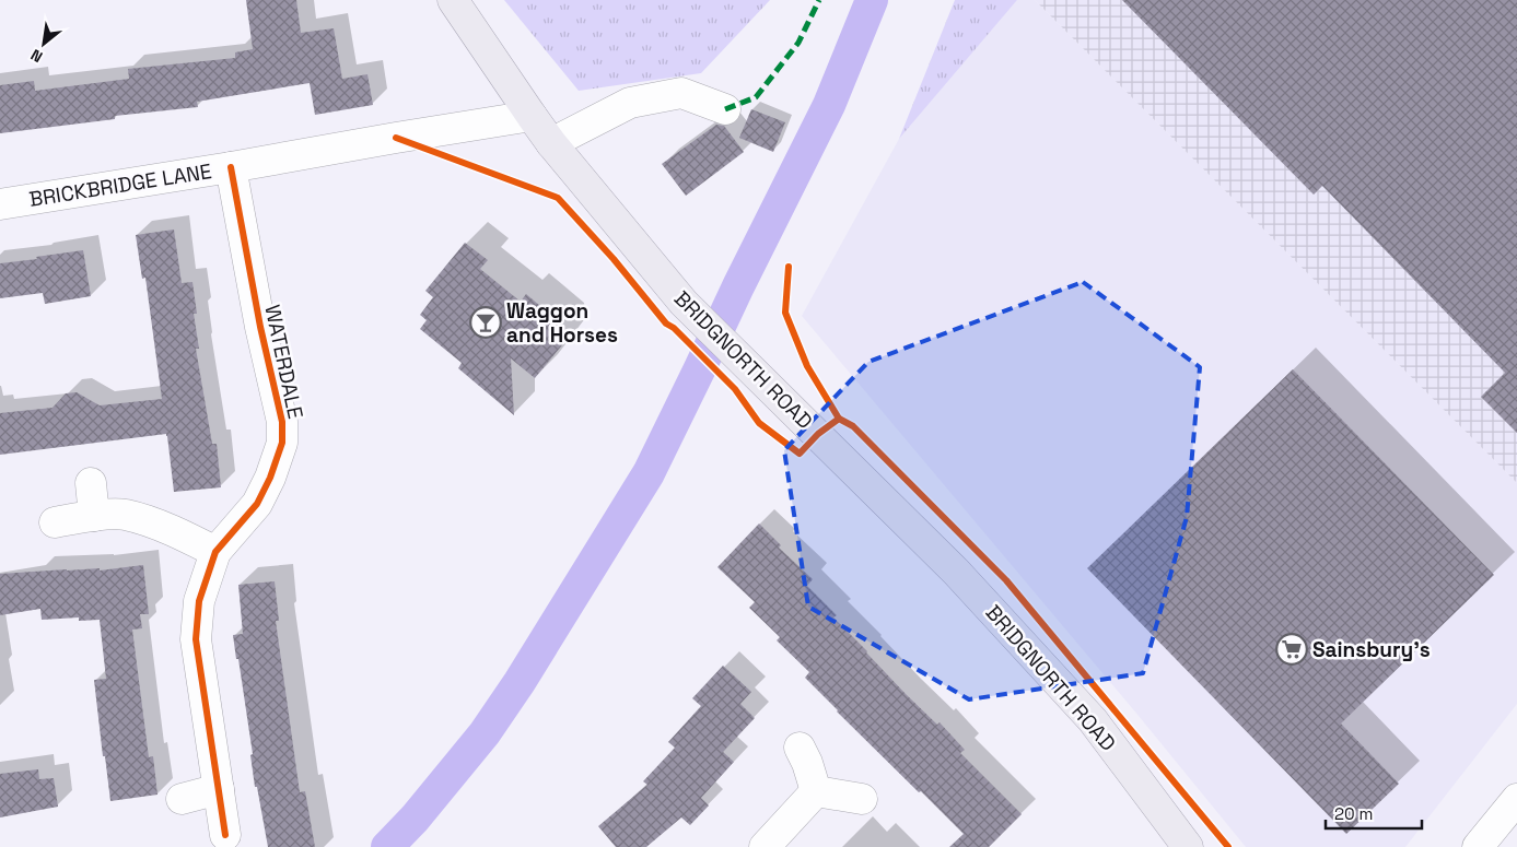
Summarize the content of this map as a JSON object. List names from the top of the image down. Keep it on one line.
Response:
{"streets":{"main road":["BRIDGNORTH ROAD"],"street":["BRICKBRIDGE LANE","WATERDALE"]},"crossings":[["BRICKBRIDGE LANE","BRIDGNORTH ROAD"],["BRICKBRIDGE LANE","WATERDALE"]],"places":{"bar":["Waggon and Horses"],"supermarket":["Sainsbury's"]},"scale_bar":"20 m","north":"bottom left"}
